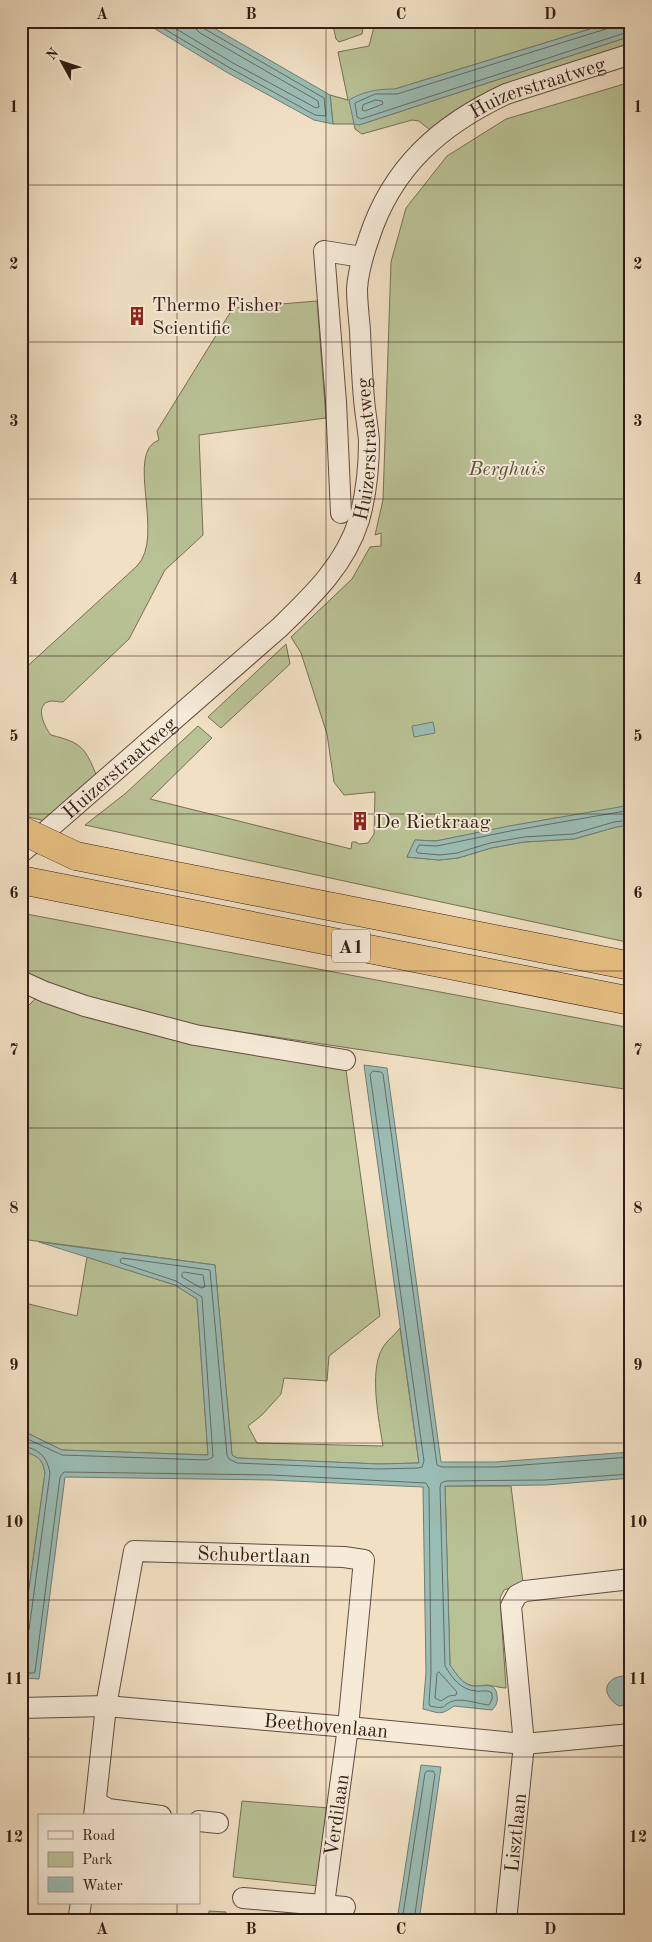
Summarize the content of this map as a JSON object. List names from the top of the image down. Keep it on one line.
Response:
{"streets":{"highway":["A1"],"street":["Huizerstraatweg","Schubertlaan","Beethovenlaan","Verdilaan","Lisztlaan"]},"crossings":[["Schubertlaan","Beethovenlaan"],["Schubertlaan","Verdilaan"],["Beethovenlaan","Verdilaan"],["Beethovenlaan","Lisztlaan"]],"parks":["Berghuis"],"places":{"building":["Thermo Fisher Scientific","De Rietkraag"]},"legend":["Road","Park","Water"],"north":"top left","grid":{"columns":["A","B","C","D"],"rows":["1","2","3","4","5","6","7","8","9","10","11","12"]}}
